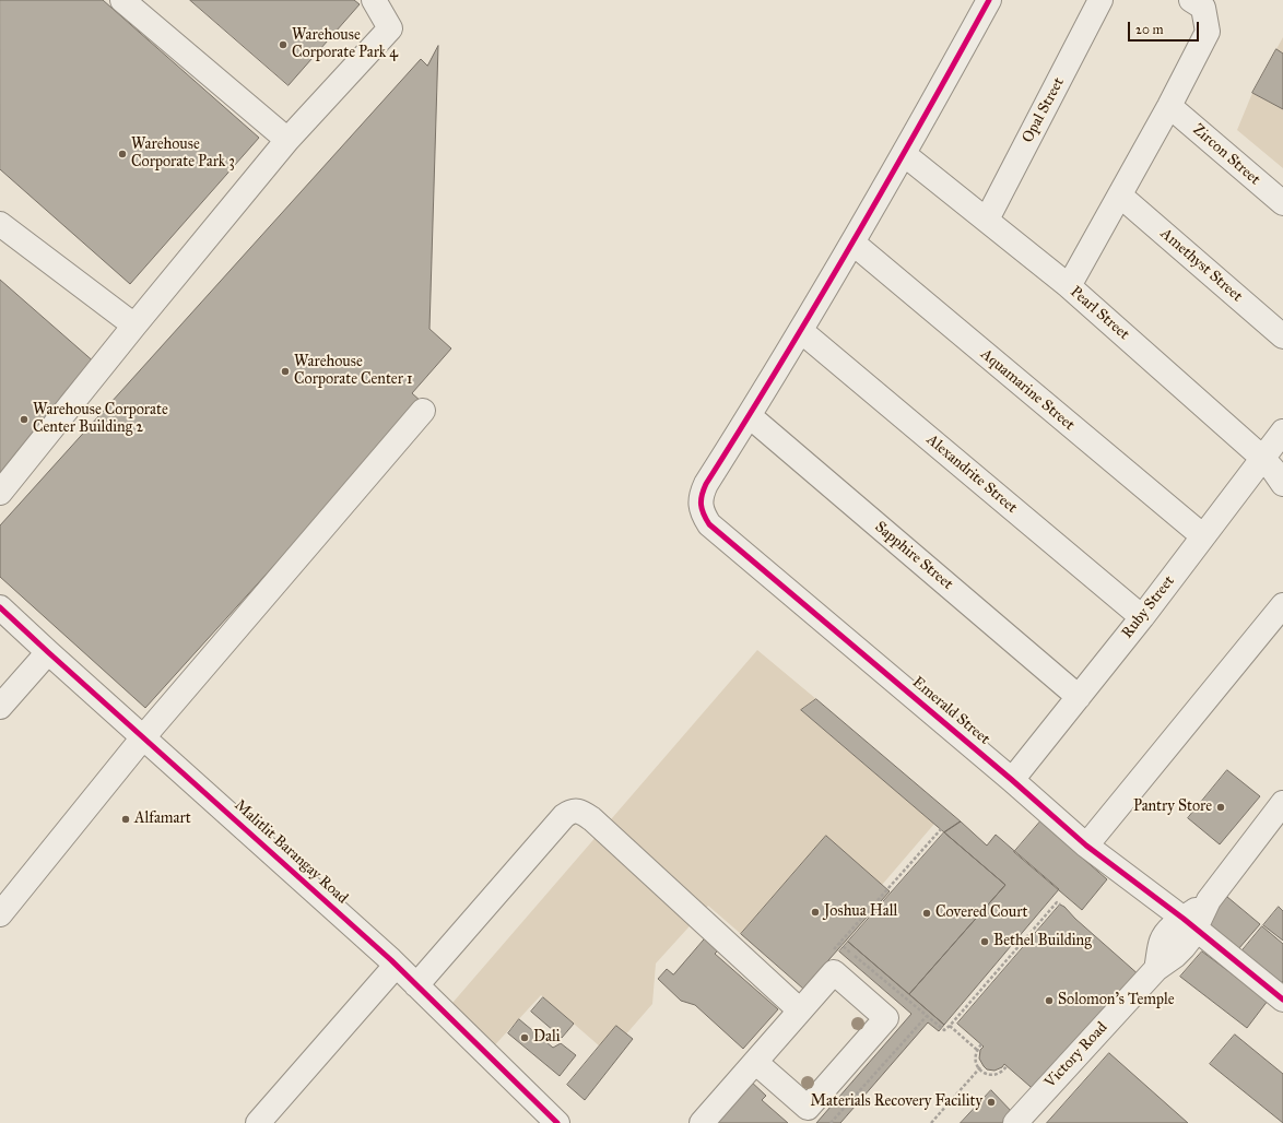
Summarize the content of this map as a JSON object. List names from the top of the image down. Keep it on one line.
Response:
{"streets":{"street":["Opal Street","Zircon Street","Amethyst Street","Pearl Street","Aquamarine Street","Alexandrite Street","Sapphire Street","Ruby Street","Emerald Street","Malitlit Barangay Road","Victory Road"]},"crossings":[["Opal Street","Pearl Street"],["Pearl Street","Ruby Street"],["Aquamarine Street","Ruby Street"],["Alexandrite Street","Ruby Street"],["Sapphire Street","Ruby Street"],["Sapphire Street","Emerald Street"],["Ruby Street","Emerald Street"],["Emerald Street","Victory Road"]],"places":["Warehouse Corporate Park 4","Warehouse Corporate Park 3","Warehouse Corporate Center 1","Warehouse Corporate Center Building 2","Pantry Store","Alfamart","Joshua Hall","Covered Court","Bethel Building","Solomon's Temple","Dali","Materials Recovery Facility"],"scale_bar":"20 m"}
